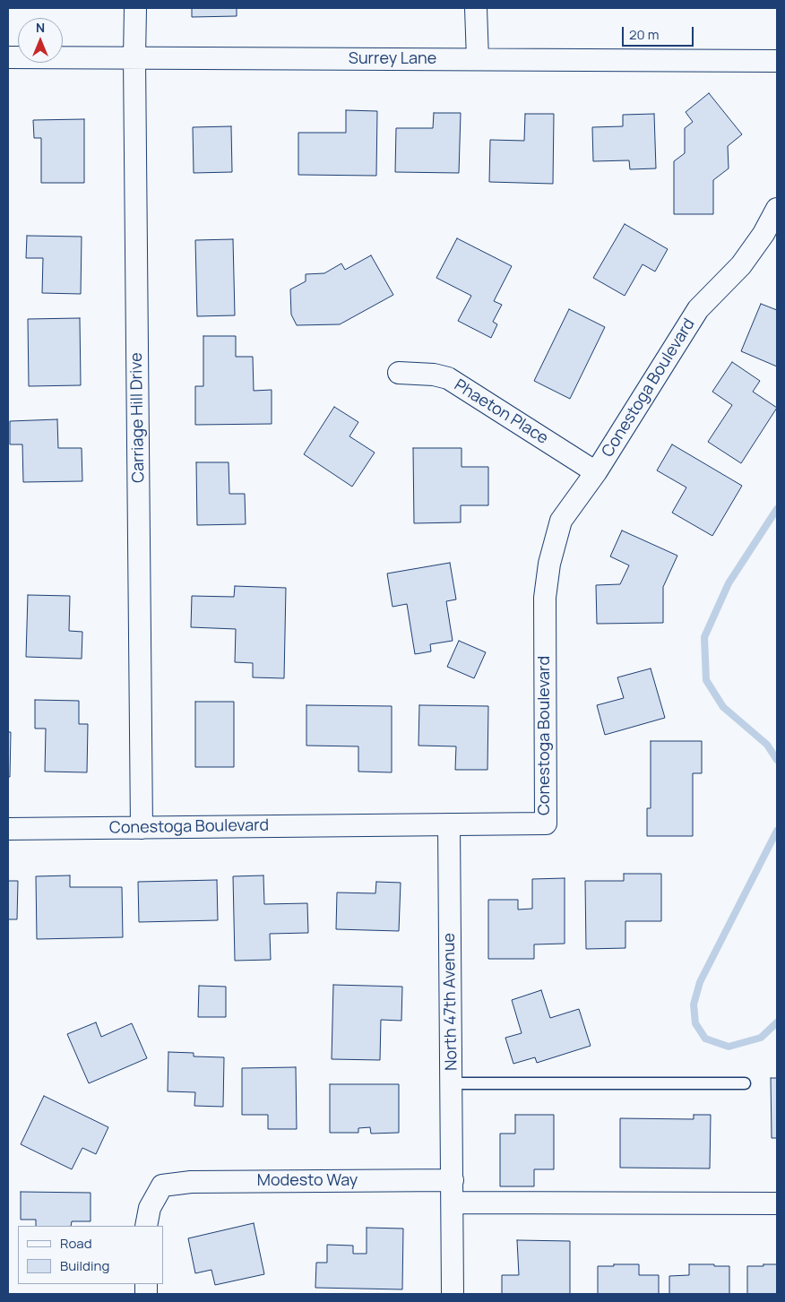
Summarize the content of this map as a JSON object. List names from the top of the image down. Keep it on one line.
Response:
{"streets":{"street":["Surrey Lane","Conestoga Boulevard","Phaeton Place","Carriage Hill Drive","North 47th Avenue","Modesto Way"]},"crossings":[["Surrey Lane","Carriage Hill Drive"],["Conestoga Boulevard","Phaeton Place"],["Conestoga Boulevard","Carriage Hill Drive"],["Conestoga Boulevard","North 47th Avenue"],["North 47th Avenue","Modesto Way"]],"legend":["Road","Building"],"scale_bar":"20 m","north":"top"}
